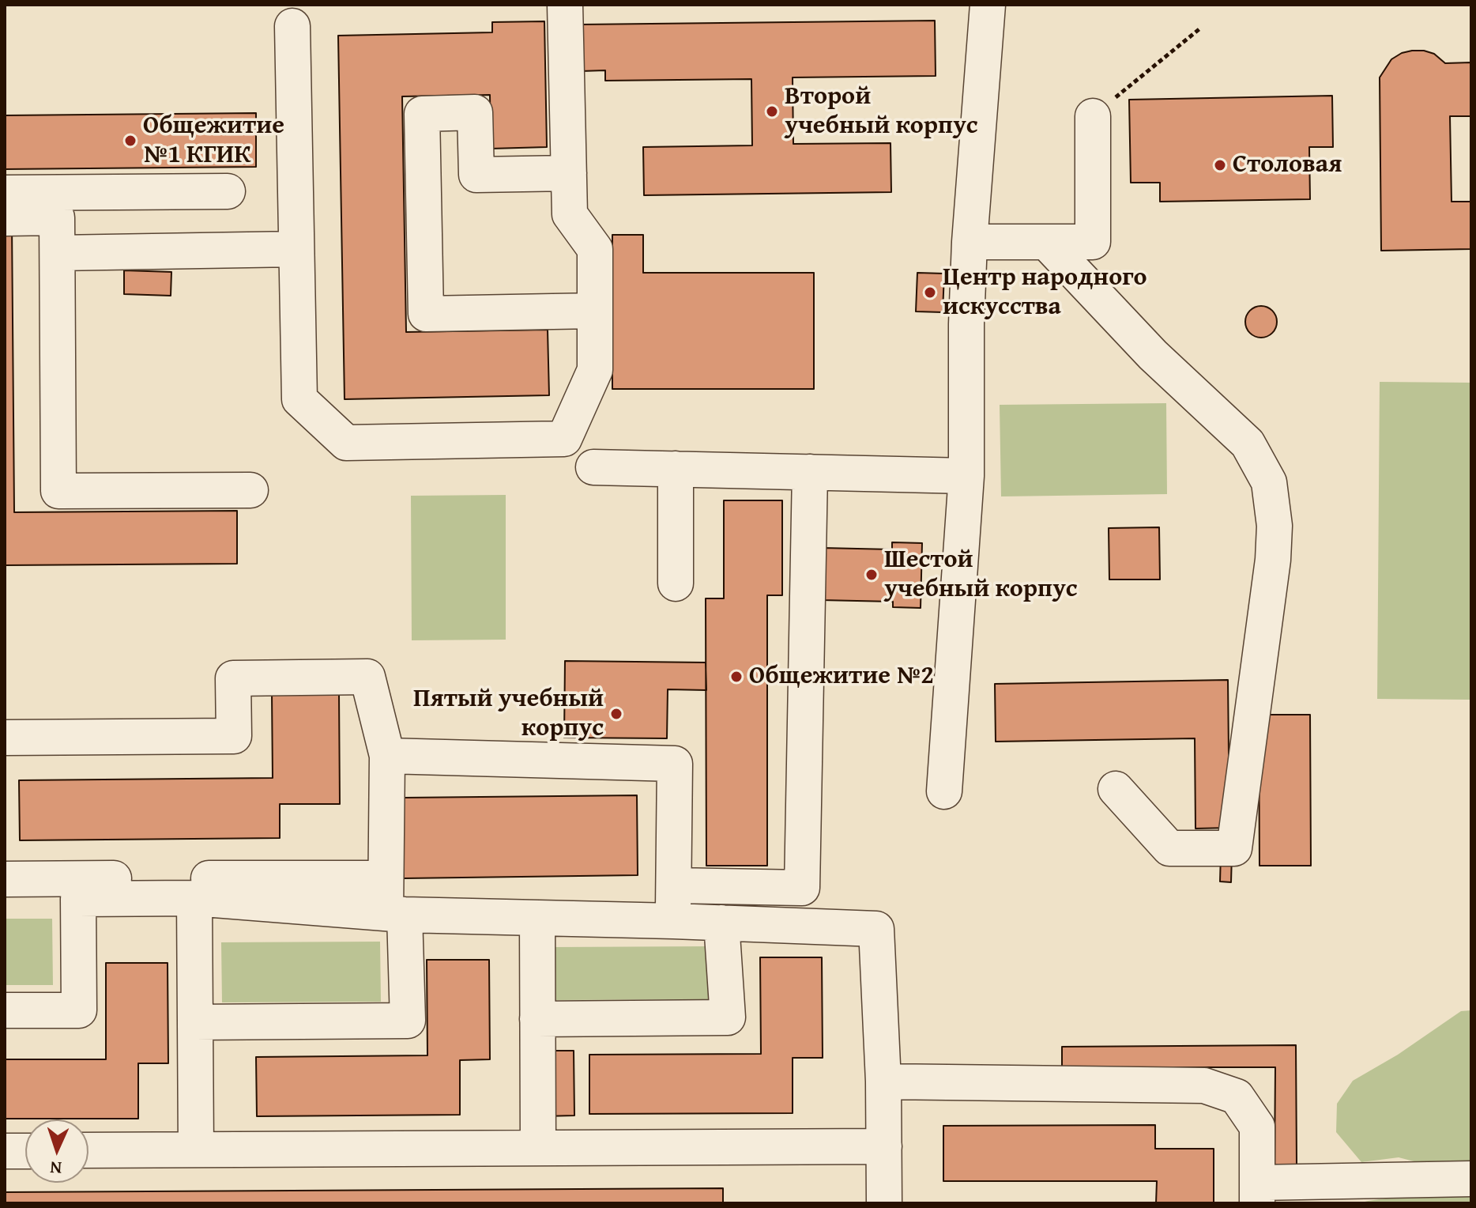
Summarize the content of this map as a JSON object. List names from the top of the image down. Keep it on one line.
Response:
{"places":["Второй учебный корпус","Общежитие №1 КГИК","Столовая","Центр народного искусства","Шестой учебный корпус","Общежитие №2","Пятый учебный корпус"],"north":"bottom"}
